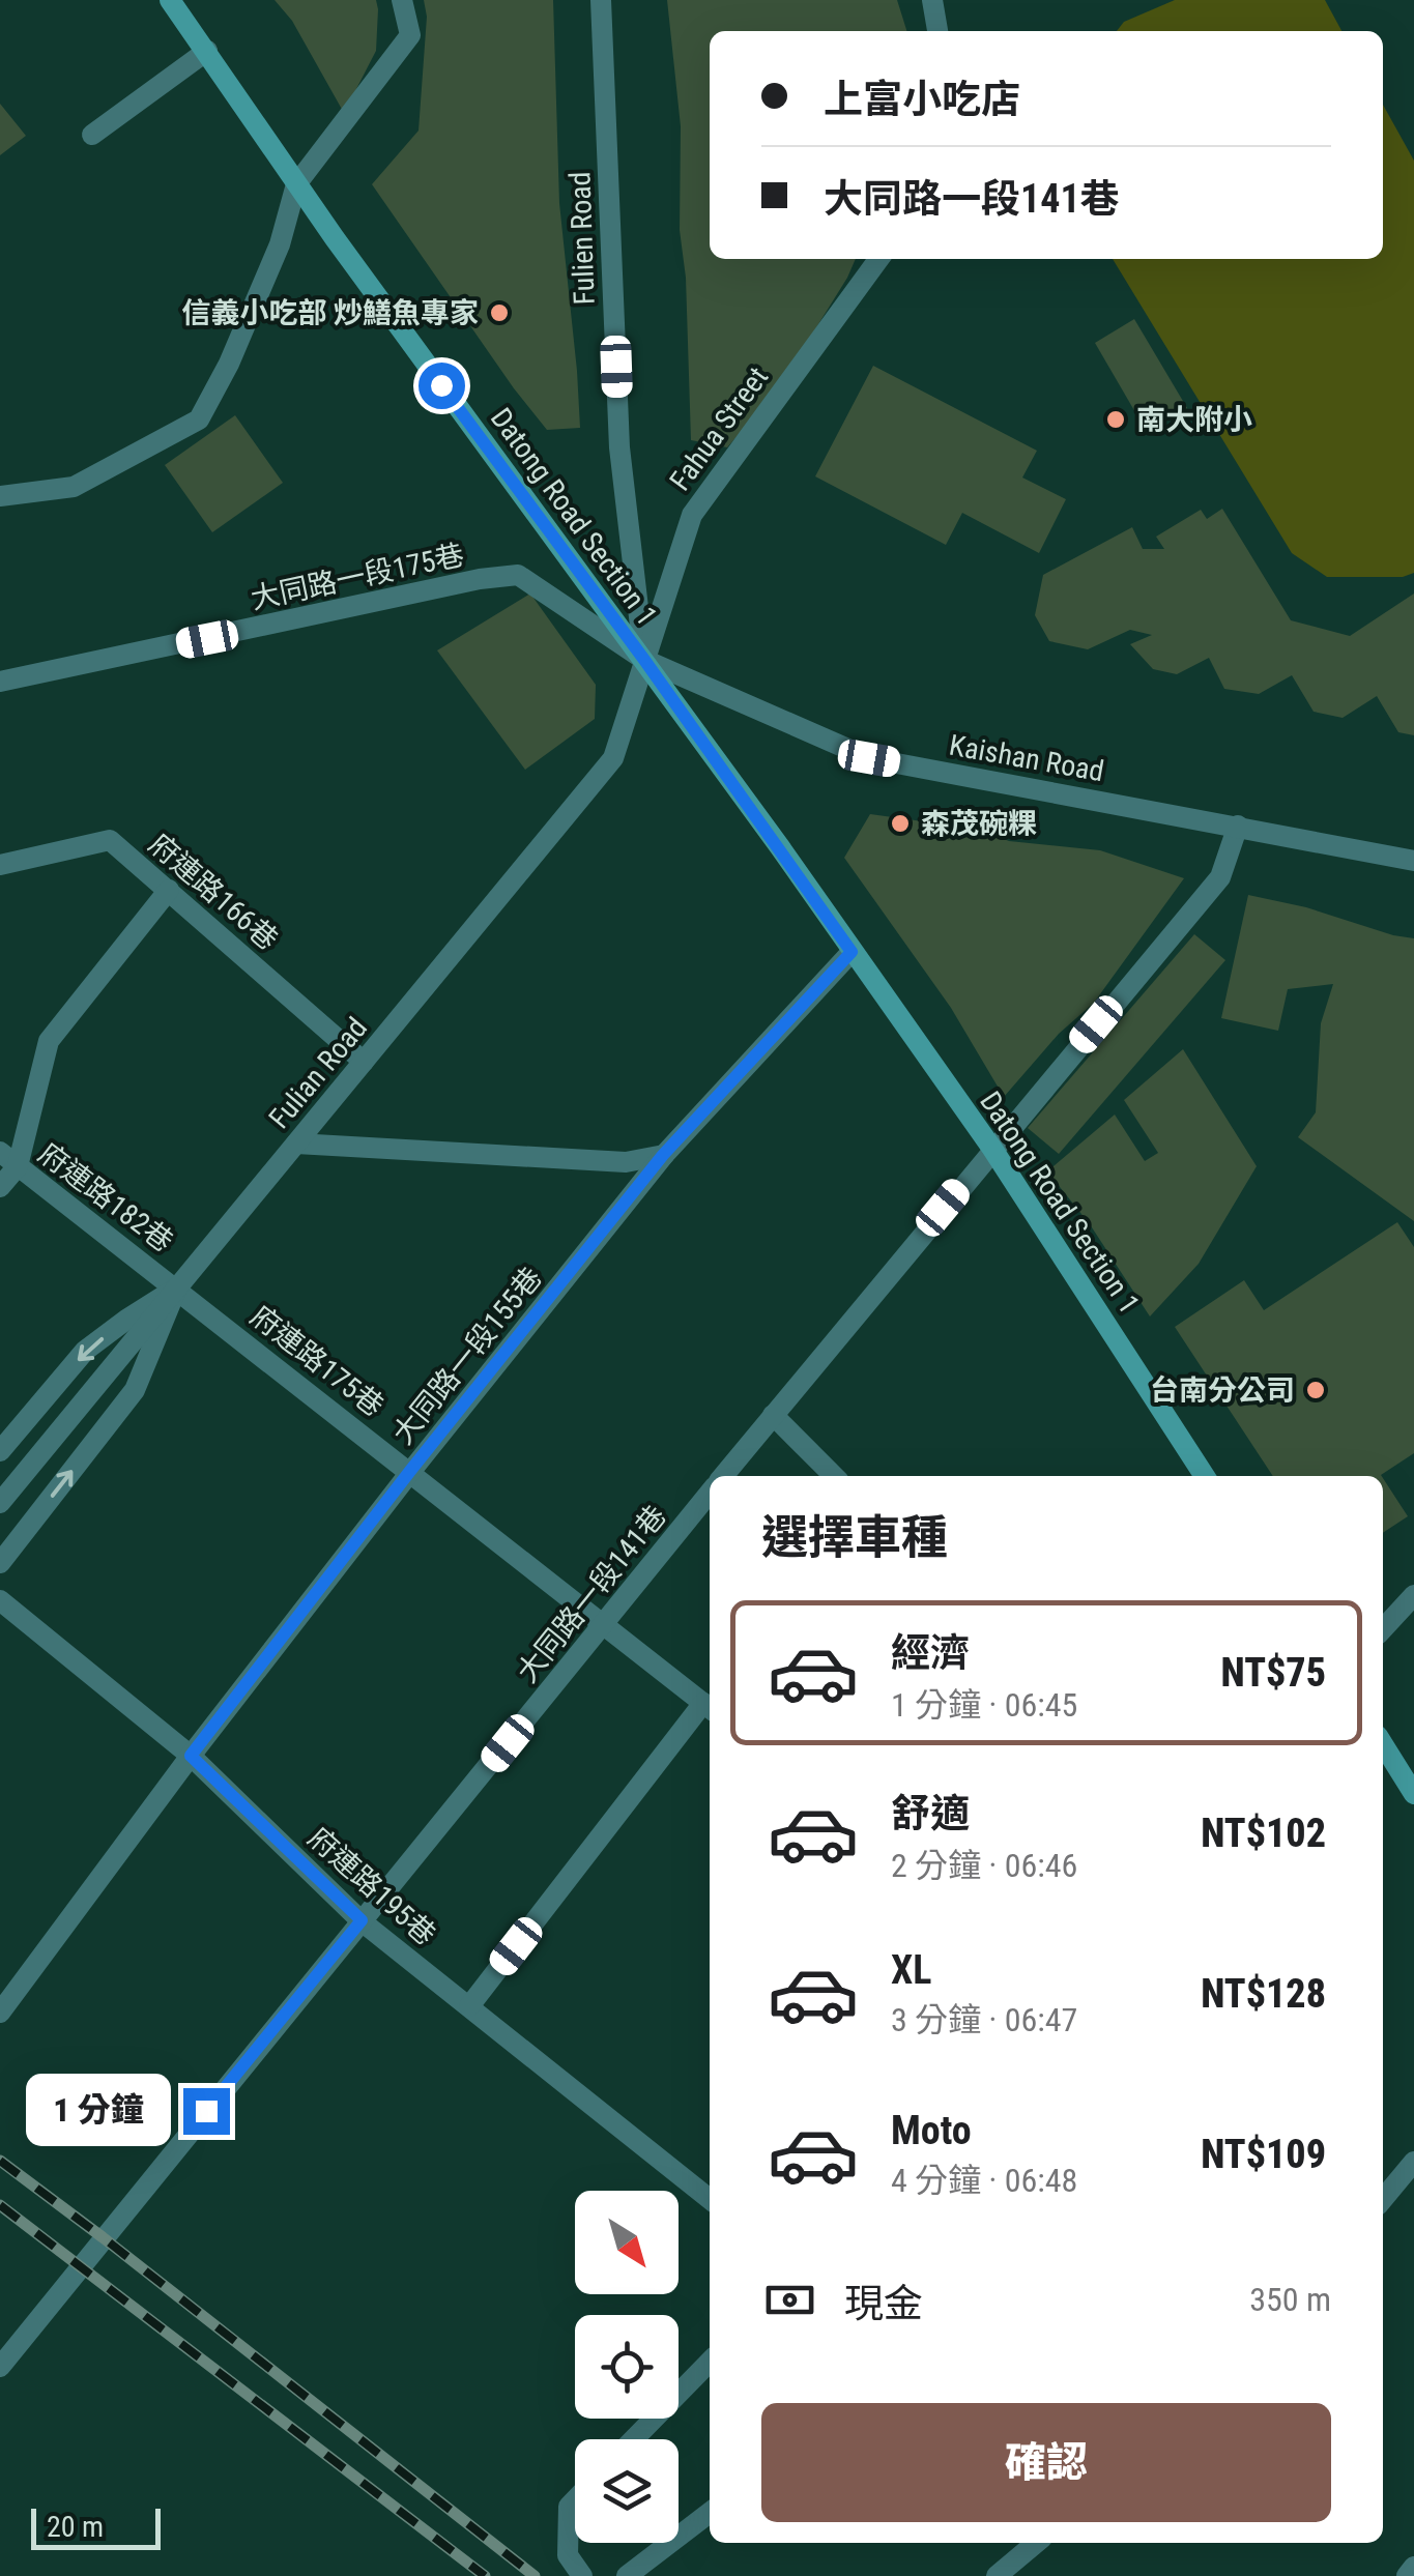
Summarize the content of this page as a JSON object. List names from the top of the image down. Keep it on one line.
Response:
{"streets":{"street":["Fulien Road","Fahua Street","Datong Road Section 1","大同路一段175巷","Kaishan Road","府連路166巷","Fulian Road","府連路182巷","大同路一段155巷","府連路175巷","大同路一段141巷","府連路195巷"]},"crossings":[["Fulien Road","Fahua Street"],["Fulien Road","Datong Road Section 1"],["Fulien Road","大同路一段175巷"],["Fulien Road","Kaishan Road"],["Fulien Road","Fulian Road"],["Fahua Street","Datong Road Section 1"],["Fahua Street","大同路一段175巷"],["Fahua Street","Kaishan Road"],["Fahua Street","Fulian Road"],["Datong Road Section 1","大同路一段175巷"],["Datong Road Section 1","Kaishan Road"],["Datong Road Section 1","Fulian Road"],["Datong Road Section 1","大同路一段155巷"],["Datong Road Section 1","大同路一段141巷"],["大同路一段175巷","Kaishan Road"],["大同路一段175巷","Fulian Road"],["Kaishan Road","Fulian Road"],["Kaishan Road","大同路一段141巷"],["府連路166巷","Fulian Road"],["Fulian Road","府連路182巷"],["Fulian Road","府連路175巷"],["府連路182巷","府連路175巷"],["大同路一段155巷","府連路175巷"],["大同路一段155巷","府連路195巷"],["府連路175巷","大同路一段141巷"],["大同路一段141巷","府連路195巷"]],"places":["信義小吃部 炒鱔魚專家","南大附小","森茂碗粿","台南分公司"],"scale_bar":"20 m","north":"bottom right","page":{"banner":["上富小吃店","大同路一段141巷"],"heading":"選擇車種","list":[{"name":"經濟","note":"1 分鐘 · 06:45","value":"NT$75"},{"name":"舒適","note":"2 分鐘 · 06:46","value":"NT$102"},{"name":"XL","note":"3 分鐘 · 06:47","value":"NT$128"},{"name":"Moto","note":"4 分鐘 · 06:48","value":"NT$109"}],"bubble":"1 分鐘","pay":["現金","350 m"],"buttons":"確認","scale":"20 m"}}
